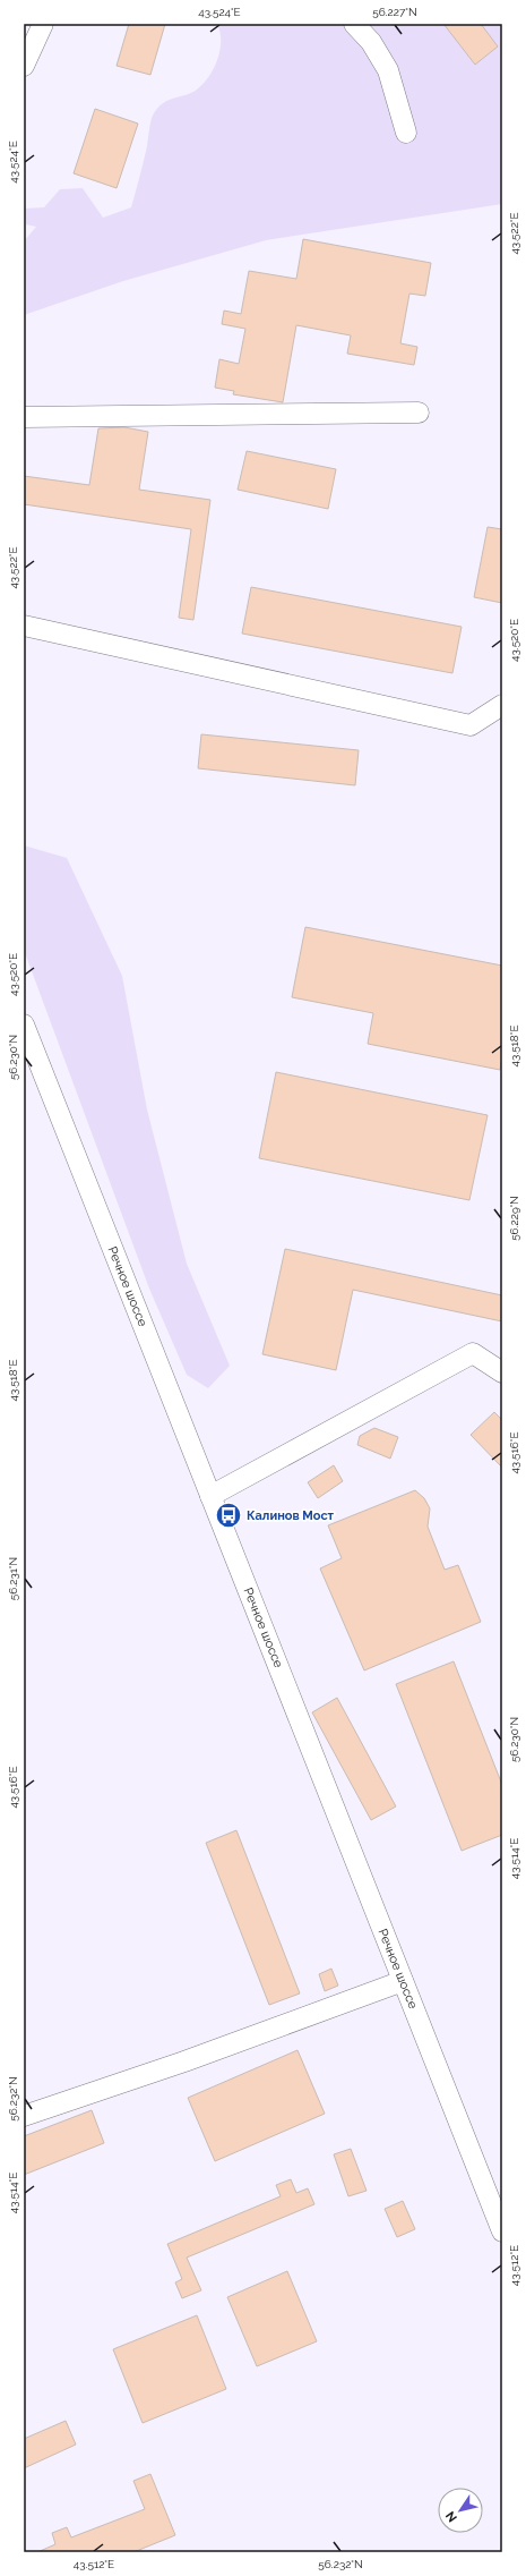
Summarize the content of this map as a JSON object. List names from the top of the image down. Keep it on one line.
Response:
{"streets":{"street":["Речное шоссе"]},"places":{"bus stop":["Калинов Мост"]},"north":"bottom left","coordinates":["43.524°E","56.227°N","43.522°E","43.520°E","43.518°E","56.230°N","56.229°N","43.516°E","56.231°N","43.514°E","56.232°N","43.512°E"]}
